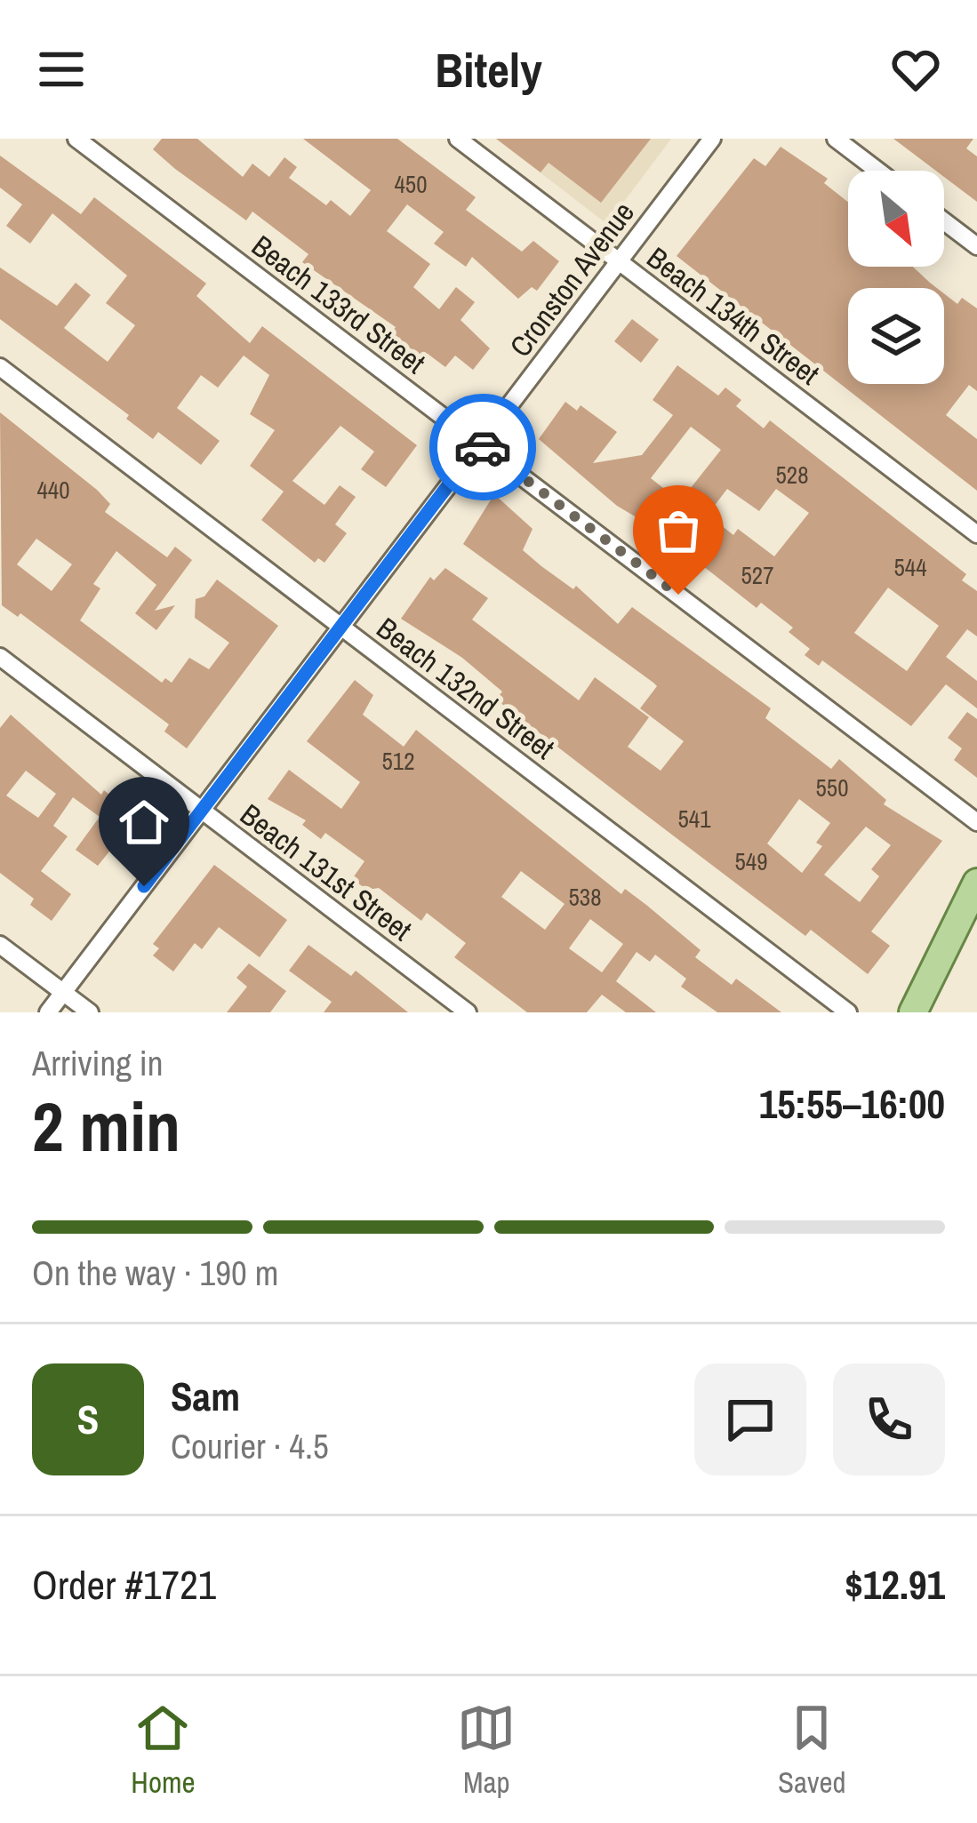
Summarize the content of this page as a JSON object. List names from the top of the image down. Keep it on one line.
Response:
{"streets":{"street":["Cronston Avenue","Beach 133rd Street","Beach 134th Street","Beach 132nd Street","Beach 131st Street"]},"crossings":[["Cronston Avenue","Beach 133rd Street"],["Cronston Avenue","Beach 134th Street"],["Cronston Avenue","Beach 132nd Street"],["Cronston Avenue","Beach 131st Street"]],"house_numbers":["450","528","440","544","527","512","550","541","549","538"],"north":"bottom right","page":{"header":"Bitely","heading":["2 min","Arriving in","15:55–16:00"],"panel":["Sam","Courier · 4.5","Order #1721","$12.91"],"bar":"On the way · 190 m","round":"S","tabs":["Home","Map","Saved"]}}
